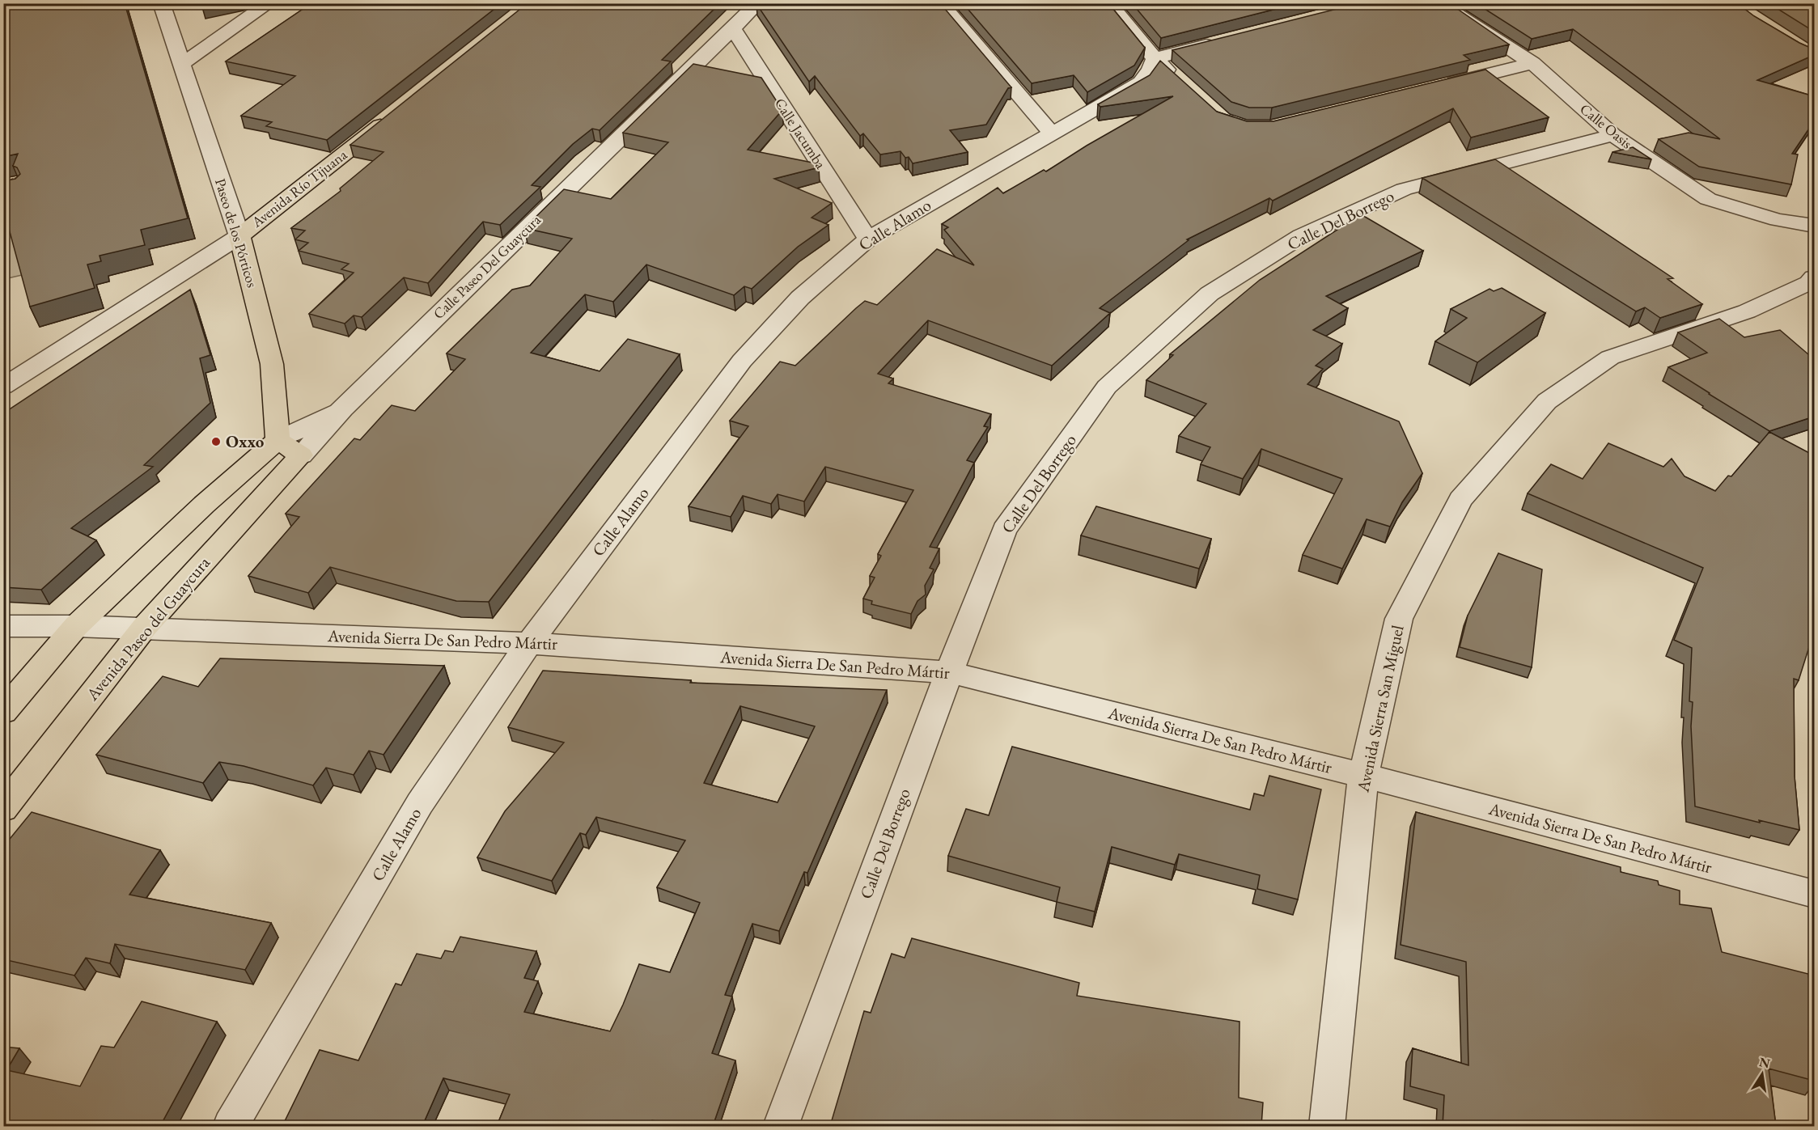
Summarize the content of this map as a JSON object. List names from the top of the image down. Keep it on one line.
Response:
{"streets":{"main road":["Avenida Río Tijuana","Paseo de los Pórticos","Avenida Paseo del Guaycura"],"street":["Calle Oasis","Calle Jacumba","Calle Del Borrego","Calle Alamo","Calle Paseo Del Guaycura","Avenida Sierra De San Pedro Mártir","Avenida Sierra San Miguel"]},"crossings":[["Calle Oasis","Calle Del Borrego"],["Calle Jacumba","Calle Alamo"],["Calle Jacumba","Calle Paseo Del Guaycura"],["Avenida Río Tijuana","Paseo de los Pórticos"],["Calle Del Borrego","Avenida Sierra De San Pedro Mártir"],["Calle Alamo","Avenida Sierra De San Pedro Mártir"],["Paseo de los Pórticos","Calle Paseo Del Guaycura"],["Calle Paseo Del Guaycura","Avenida Paseo del Guaycura"],["Avenida Paseo del Guaycura","Avenida Sierra De San Pedro Mártir"],["Avenida Sierra De San Pedro Mártir","Avenida Sierra San Miguel"]],"places":["Oxxo"],"north":"top"}
